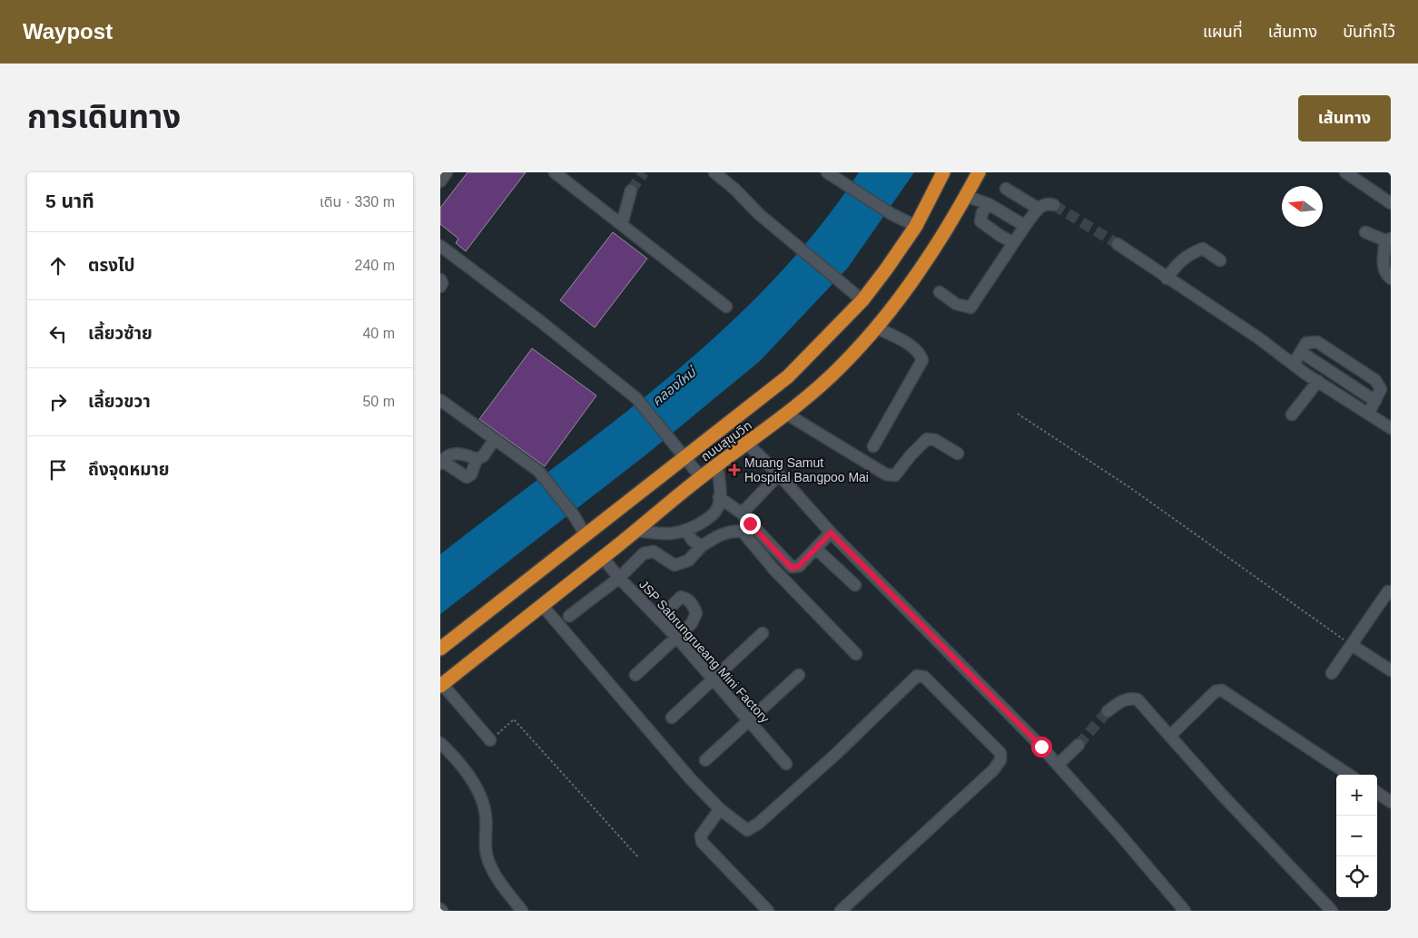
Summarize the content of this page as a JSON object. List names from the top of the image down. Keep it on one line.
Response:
{"streets":{"highway":["ถนนสุขุมวิท"],"lane":["JSP Sabrungrueang Mini Factory"]},"crossings":[["ถนนสุขุมวิท","JSP Sabrungrueang Mini Factory"]],"water":["คลองใหม่"],"places":{"health":["Muang Samut Hospital Bangpoo Mai"]},"north":"left","page":{"header":"Waypost","nav":["แผนที่","เส้นทาง","บันทึกไว้"],"title":"การเดินทาง","buttons":"เส้นทาง","heading":["5 นาที","เดิน · 330 m"],"list":[["ตรงไป","240 m"],["เลี้ยวซ้าย","40 m"],["เลี้ยวขวา","50 m"],"ถึงจุดหมาย"],"map_buttons":["+","−"]}}
